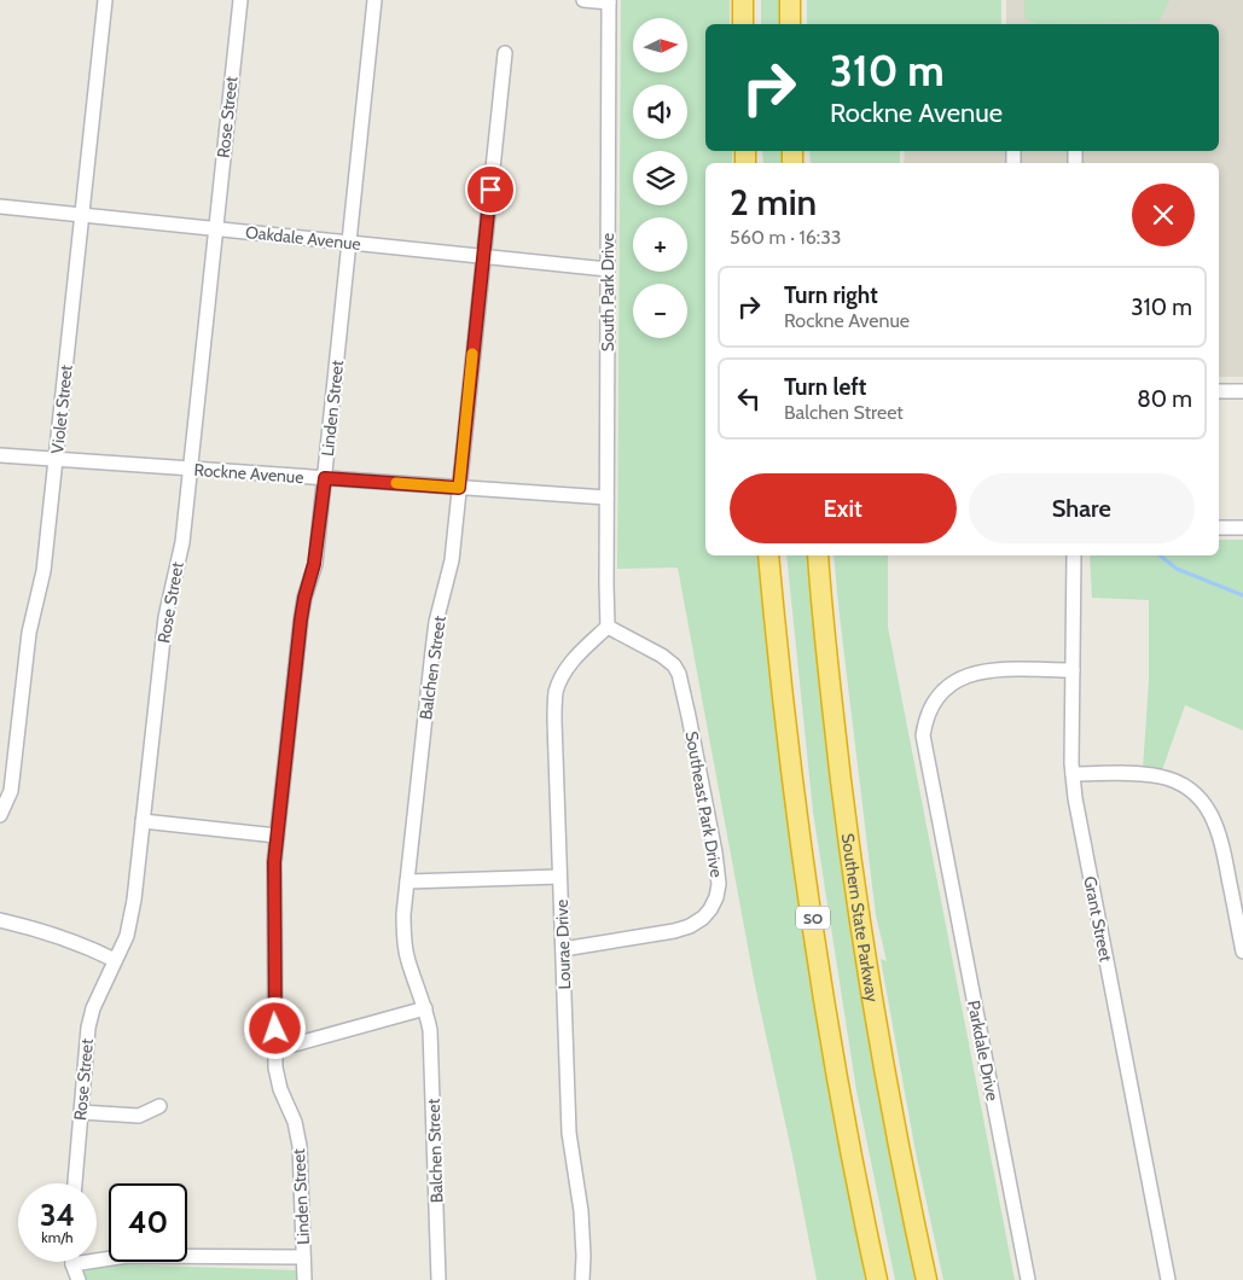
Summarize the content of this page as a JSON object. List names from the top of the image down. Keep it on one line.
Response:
{"streets":{"highway":["SO","Southern State Parkway"],"street":["Rose Street","Oakdale Avenue","South Park Drive","Linden Street","Violet Street","Rockne Avenue","Balchen Street","Southeast Park Drive","Grant Street","Lourae Drive","Parkdale Drive"]},"crossings":[["Rose Street","Oakdale Avenue"],["Rose Street","Rockne Avenue"],["Oakdale Avenue","South Park Drive"],["Oakdale Avenue","Linden Street"],["Oakdale Avenue","Violet Street"],["Oakdale Avenue","Balchen Street"],["South Park Drive","Rockne Avenue"],["South Park Drive","Southeast Park Drive"],["South Park Drive","Lourae Drive"],["Linden Street","Rockne Avenue"],["Violet Street","Rockne Avenue"],["Rockne Avenue","Balchen Street"],["Southeast Park Drive","Lourae Drive"],["Grant Street","Parkdale Drive"]],"north":"right","page":{"map_buttons":["+","−"],"turn":["310 m","Rockne Avenue"],"heading":["2 min","560 m · 16:33"],"list":[{"name":"Turn right","note":"Rockne Avenue","value":"310 m"},{"name":"Turn left","note":"Balchen Street","value":"80 m"}],"buttons":["Exit","Share"],"speed":"34 km/h","limit":"40"}}
